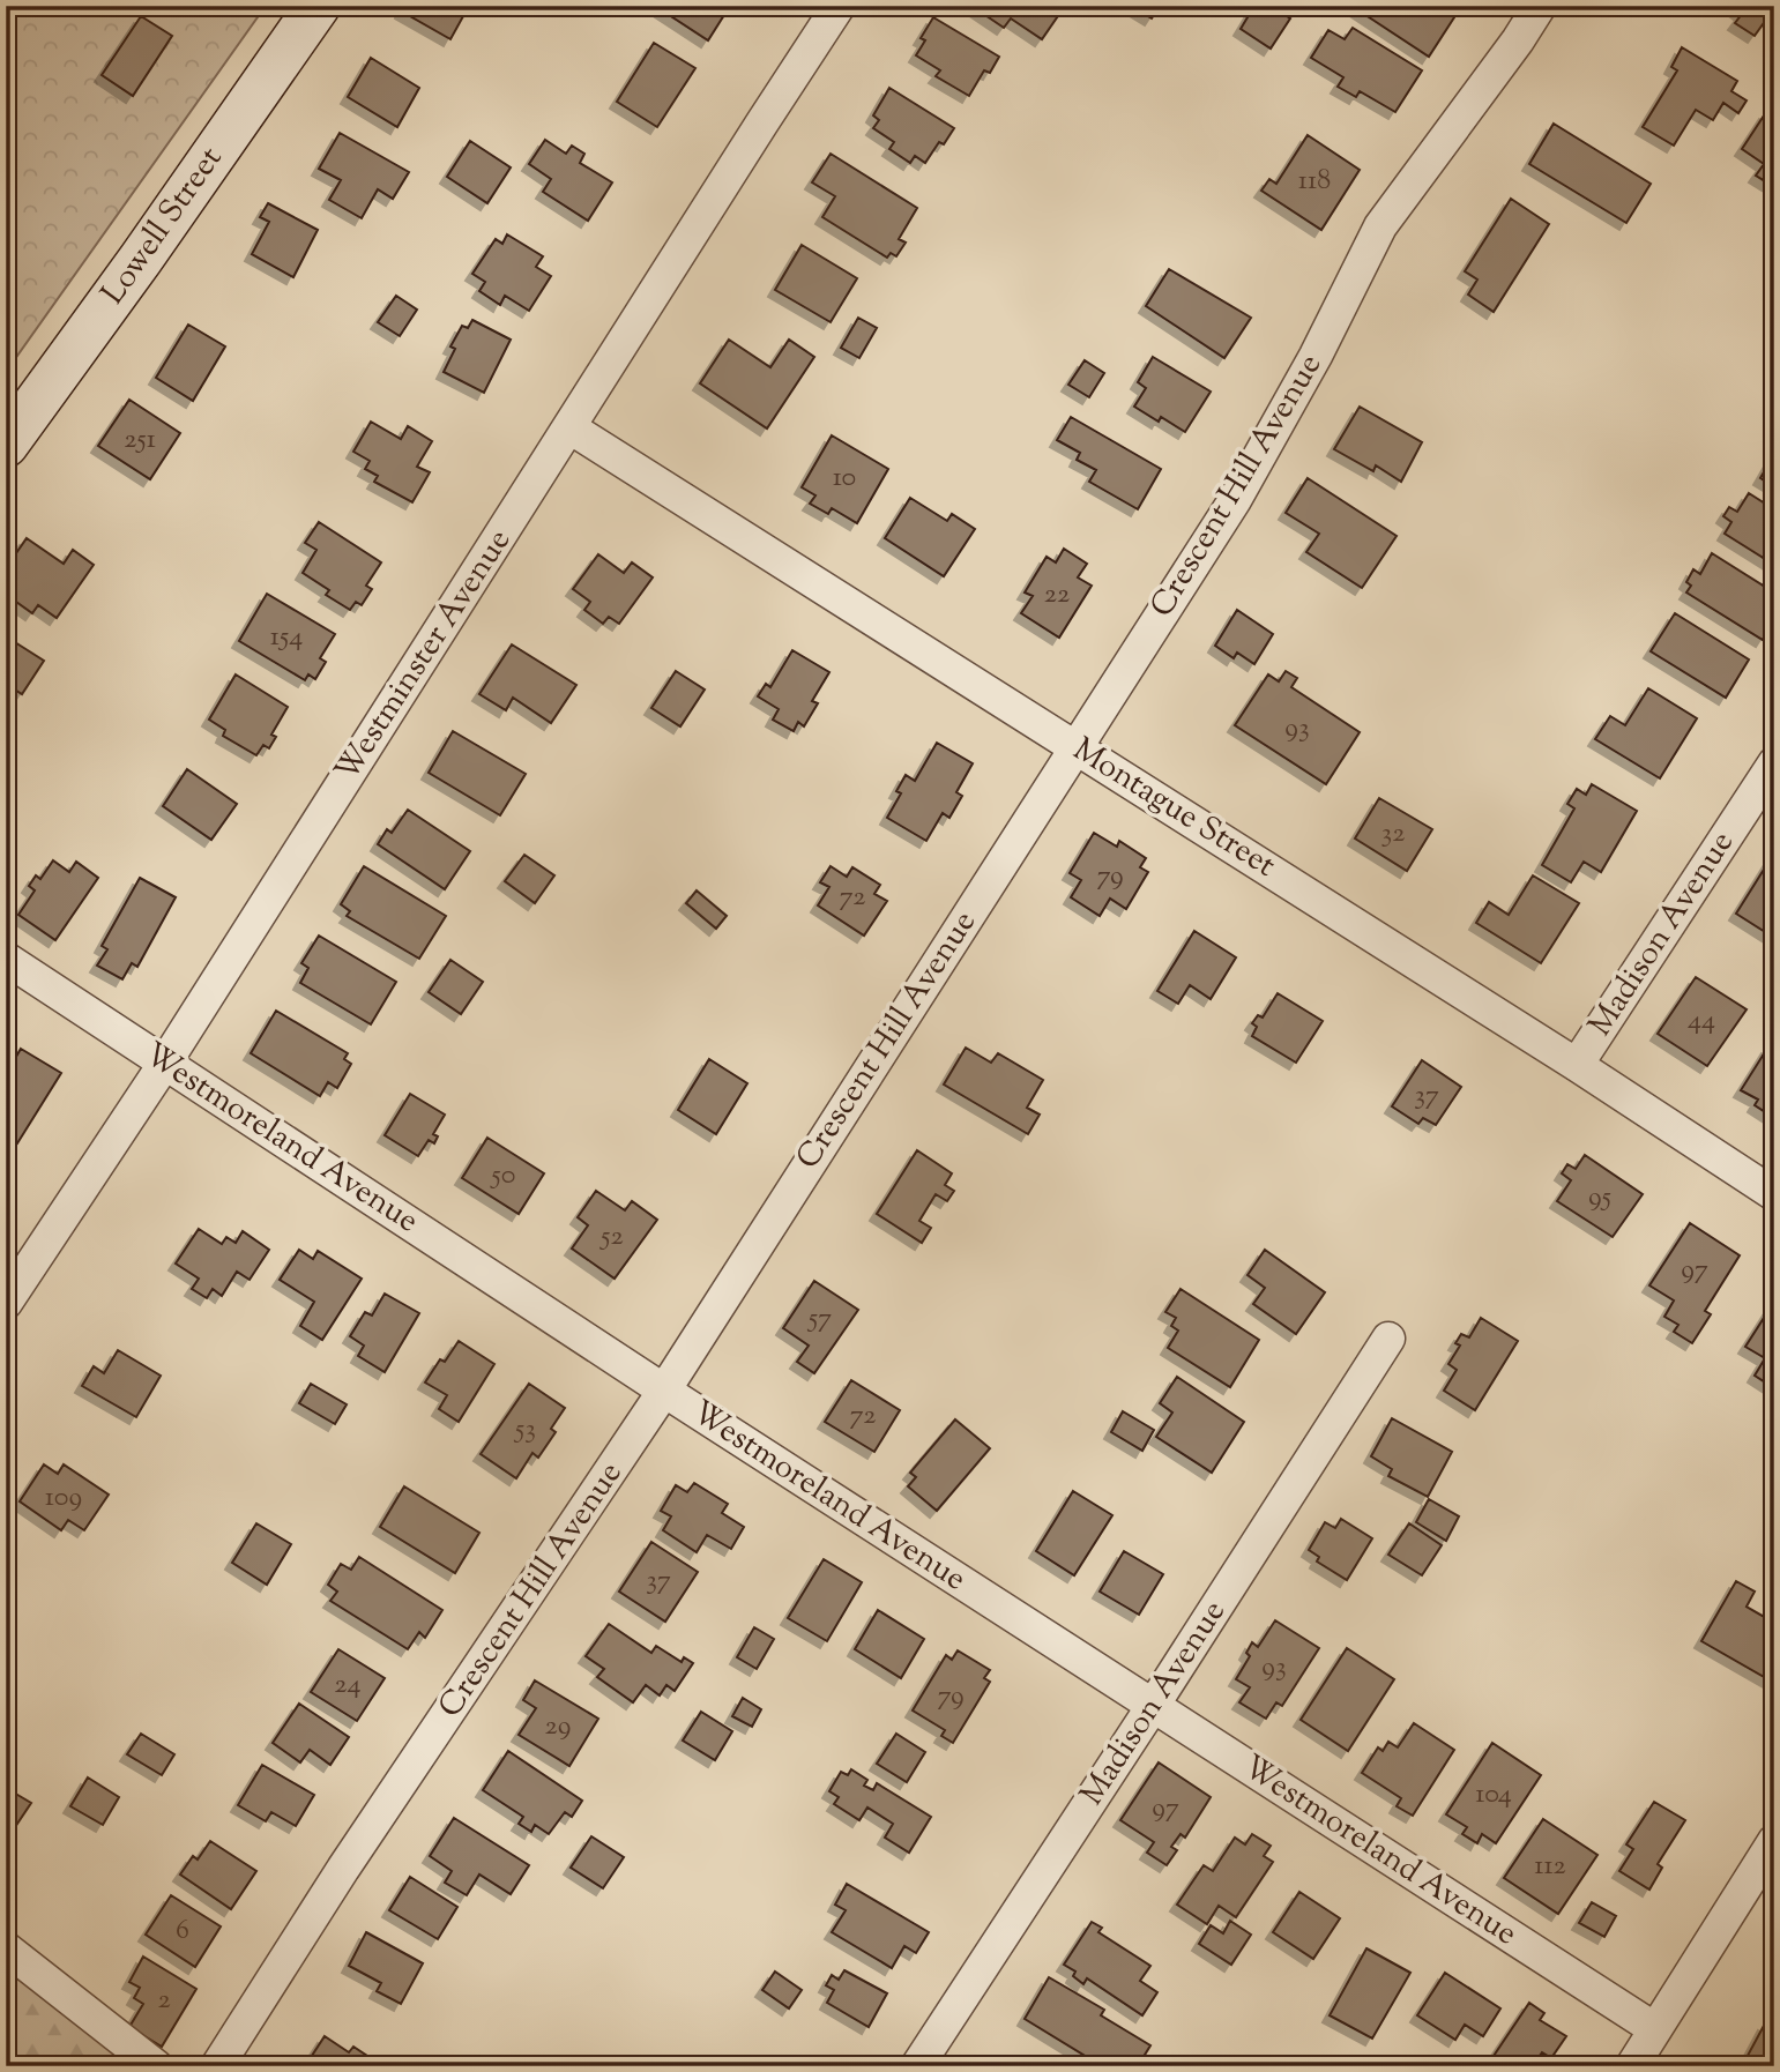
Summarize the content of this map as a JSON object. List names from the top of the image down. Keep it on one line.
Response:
{"streets":{"main road":["Lowell Street"],"street":["Crescent Hill Avenue","Westminster Avenue","Montague Street","Madison Avenue","Westmoreland Avenue"]},"crossings":[["Crescent Hill Avenue","Montague Street"],["Crescent Hill Avenue","Westmoreland Avenue"],["Westminster Avenue","Montague Street"],["Westminster Avenue","Westmoreland Avenue"],["Montague Street","Madison Avenue"],["Madison Avenue","Westmoreland Avenue"]],"house_numbers":["118","251","10","22","154","93","32","79","72","44","37","50","95","52","97","57","72","53","109","37","93","24","79","29","104","97","112","6","2"]}
